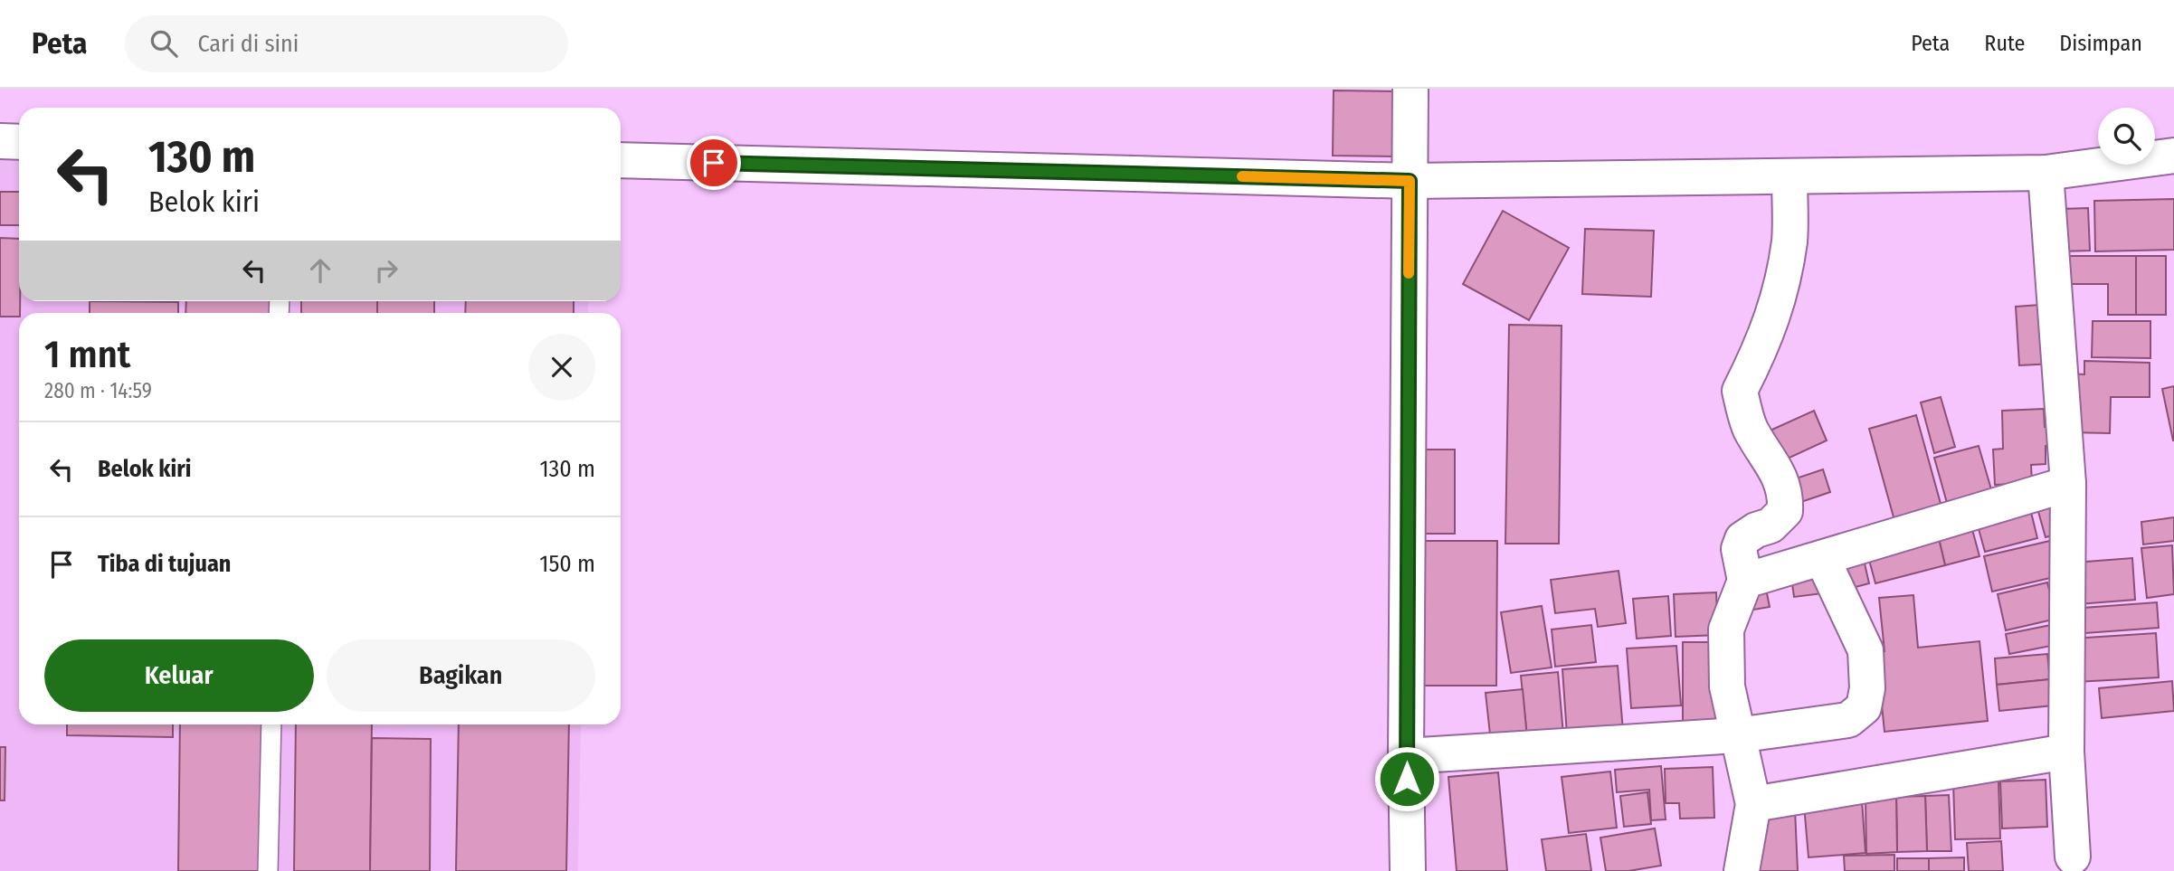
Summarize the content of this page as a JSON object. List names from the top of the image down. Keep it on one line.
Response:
{"page":{"header":"Peta","search":"Cari di sini","nav":["Peta","Rute","Disimpan"],"turn":["130 m","Belok kiri"],"heading":["1 mnt","280 m · 14:59"],"list":[{"name":"Belok kiri","value":"130 m"},{"name":"Tiba di tujuan","value":"150 m"}],"buttons":["Keluar","Bagikan"]}}
